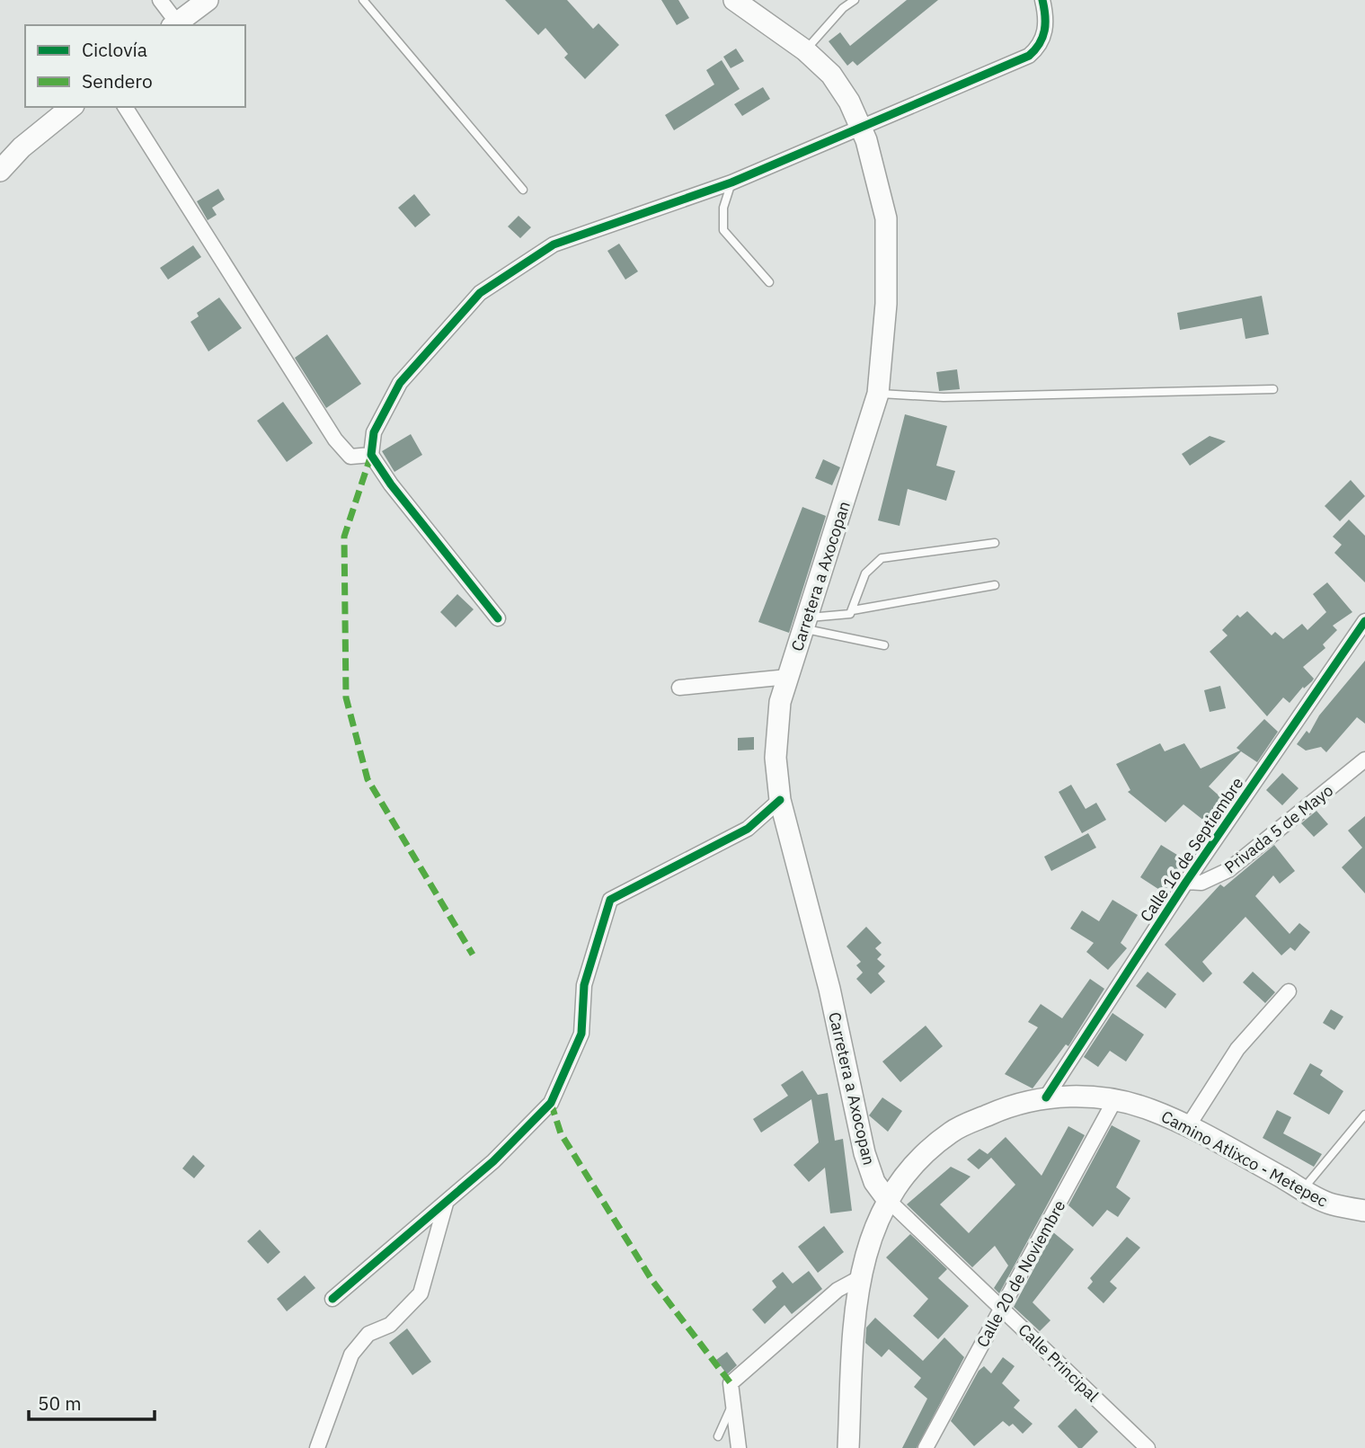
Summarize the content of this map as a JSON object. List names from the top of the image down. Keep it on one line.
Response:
{"streets":{"main road":["Carretera a Axocopan","Camino Atlixco - Metepec"],"street":["Privada 5 de Mayo","Calle 16 de Septiembre","Calle 20 de Noviembre","Calle Principal"]},"crossings":[["Carretera a Axocopan","Camino Atlixco - Metepec"],["Carretera a Axocopan","Calle Principal"],["Privada 5 de Mayo","Calle 16 de Septiembre"],["Calle 16 de Septiembre","Camino Atlixco - Metepec"],["Camino Atlixco - Metepec","Calle 20 de Noviembre"],["Camino Atlixco - Metepec","Calle Principal"],["Calle 20 de Noviembre","Calle Principal"]],"legend":["Ciclovía","Sendero"],"scale_bar":"50 m"}
